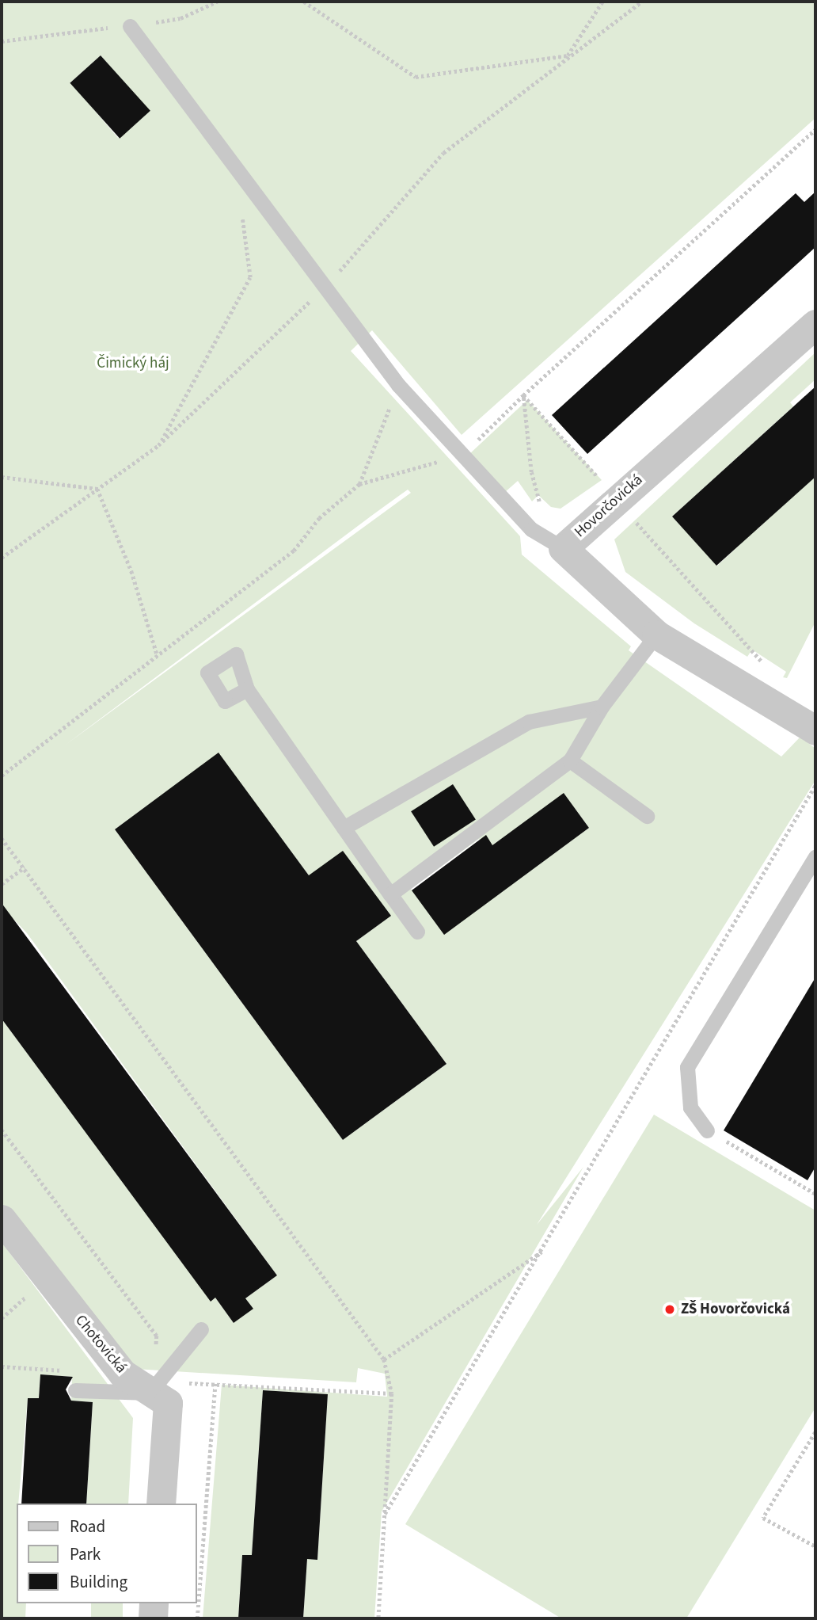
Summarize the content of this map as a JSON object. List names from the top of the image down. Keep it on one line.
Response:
{"streets":{"street":["Hovorčovická","Chotovická"]},"parks":["Čimický háj"],"places":["ZŠ Hovorčovická"],"legend":["Road","Park","Building"]}
